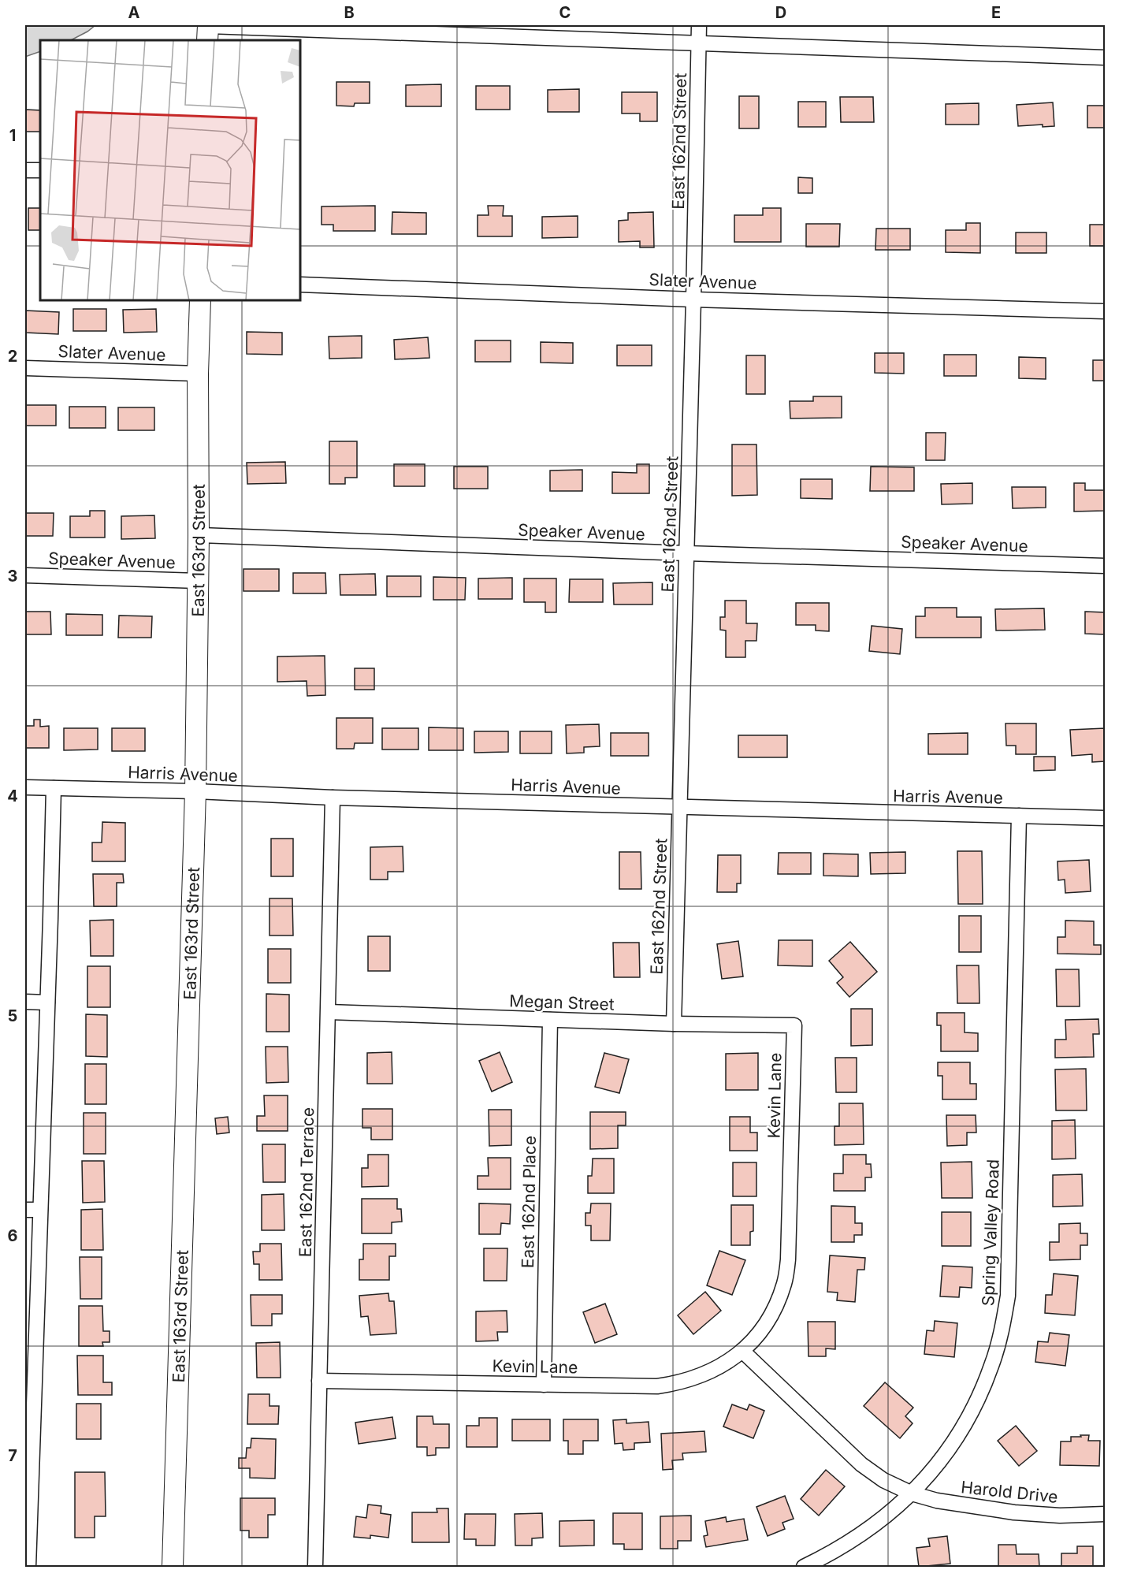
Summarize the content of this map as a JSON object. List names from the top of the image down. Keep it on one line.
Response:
{"streets":{"street":["East 162nd Street","Slater Avenue","Speaker Avenue","East 163rd Street","Harris Avenue","Megan Street","Kevin Lane","East 162nd Terrace","East 162nd Place","Spring Valley Road","Harold Drive"]},"crossings":[["East 162nd Street","Slater Avenue"],["East 162nd Street","Speaker Avenue"],["East 162nd Street","Harris Avenue"],["East 162nd Street","Megan Street"],["Slater Avenue","East 163rd Street"],["Speaker Avenue","East 163rd Street"],["East 163rd Street","Harris Avenue"],["Harris Avenue","East 162nd Terrace"],["Harris Avenue","Spring Valley Road"],["Megan Street","Kevin Lane"],["Megan Street","East 162nd Terrace"],["Megan Street","East 162nd Place"],["Kevin Lane","East 162nd Terrace"],["Kevin Lane","East 162nd Place"],["Spring Valley Road","Harold Drive"]],"grid":{"columns":["A","B","C","D","E"],"rows":["1","2","3","4","5","6","7"]}}
